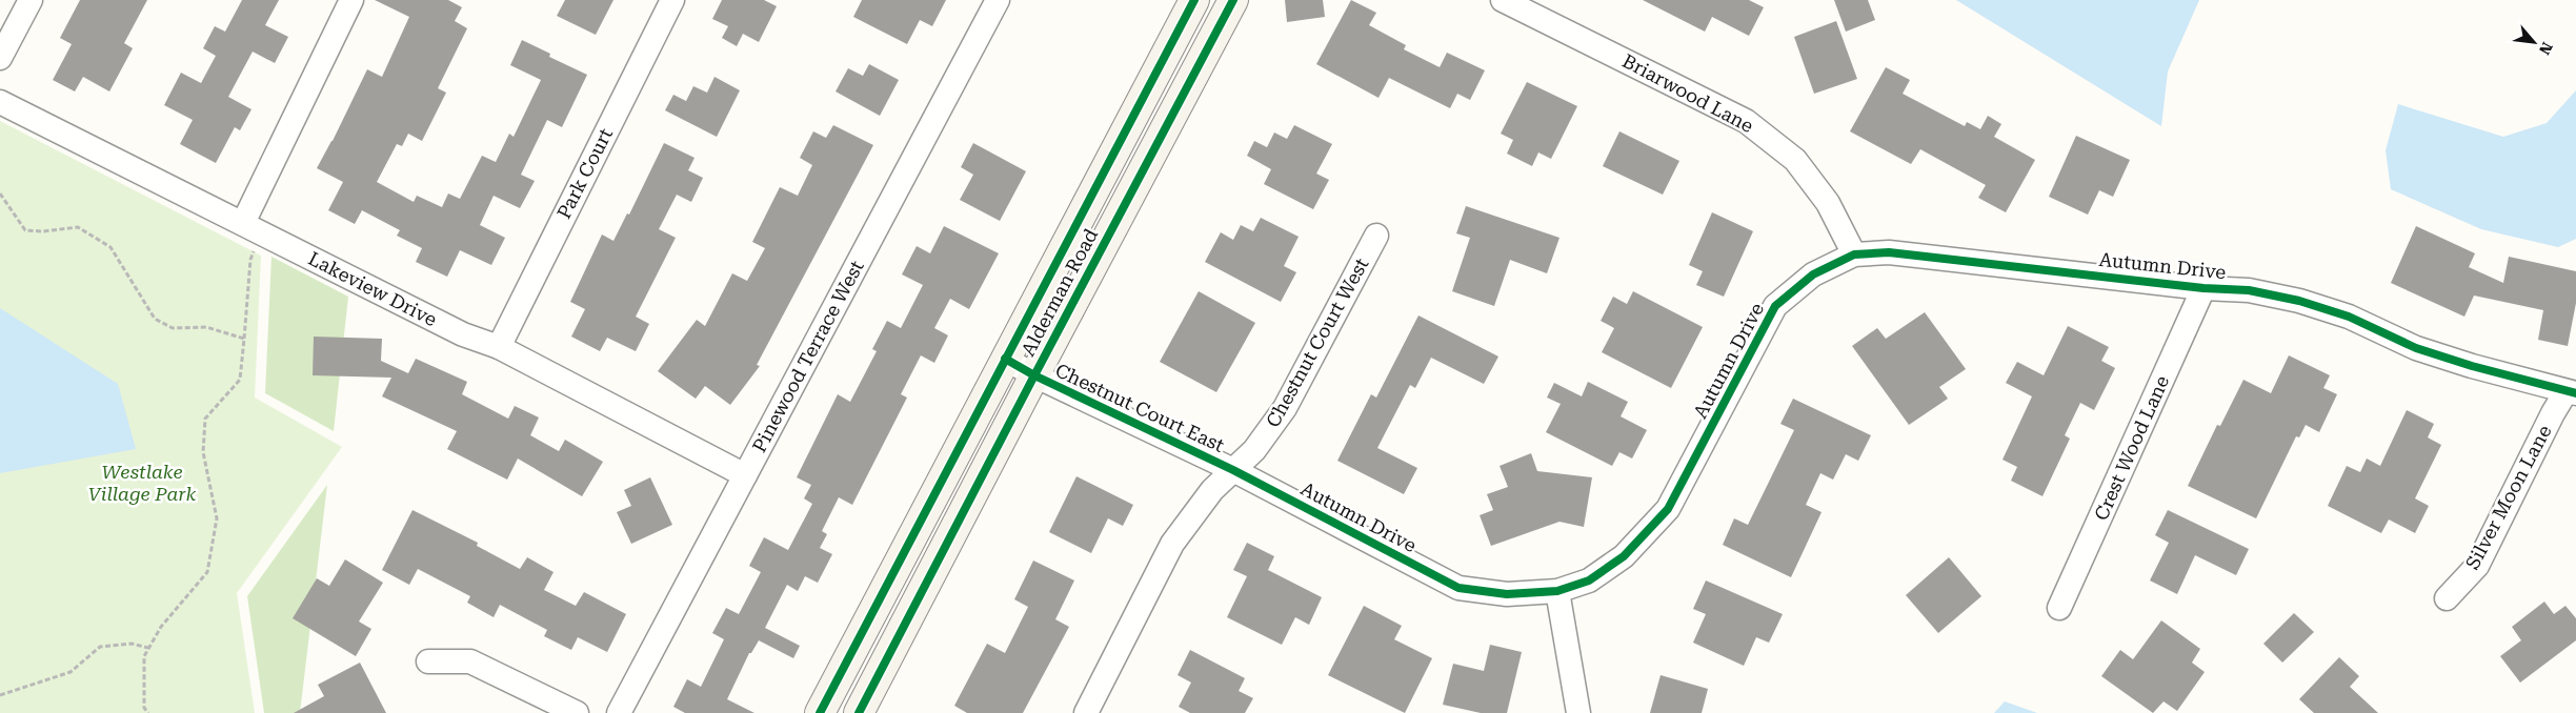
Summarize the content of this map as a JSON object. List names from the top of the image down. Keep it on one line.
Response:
{"streets":{"main road":["Alderman Road"],"street":["Briarwood Lane","Park Court","Autumn Drive","Lakeview Drive","Chestnut Court West","Pinewood Terrace West","Chestnut Court East","Crest Wood Lane","Silver Moon Lane"]},"crossings":[["Briarwood Lane","Autumn Drive"],["Park Court","Lakeview Drive"],["Autumn Drive","Chestnut Court West"],["Autumn Drive","Chestnut Court East"],["Autumn Drive","Crest Wood Lane"],["Autumn Drive","Silver Moon Lane"],["Lakeview Drive","Pinewood Terrace West"],["Alderman Road","Chestnut Court East"],["Chestnut Court West","Chestnut Court East"]],"parks":["Westlake Village Park"],"north":"bottom right"}
